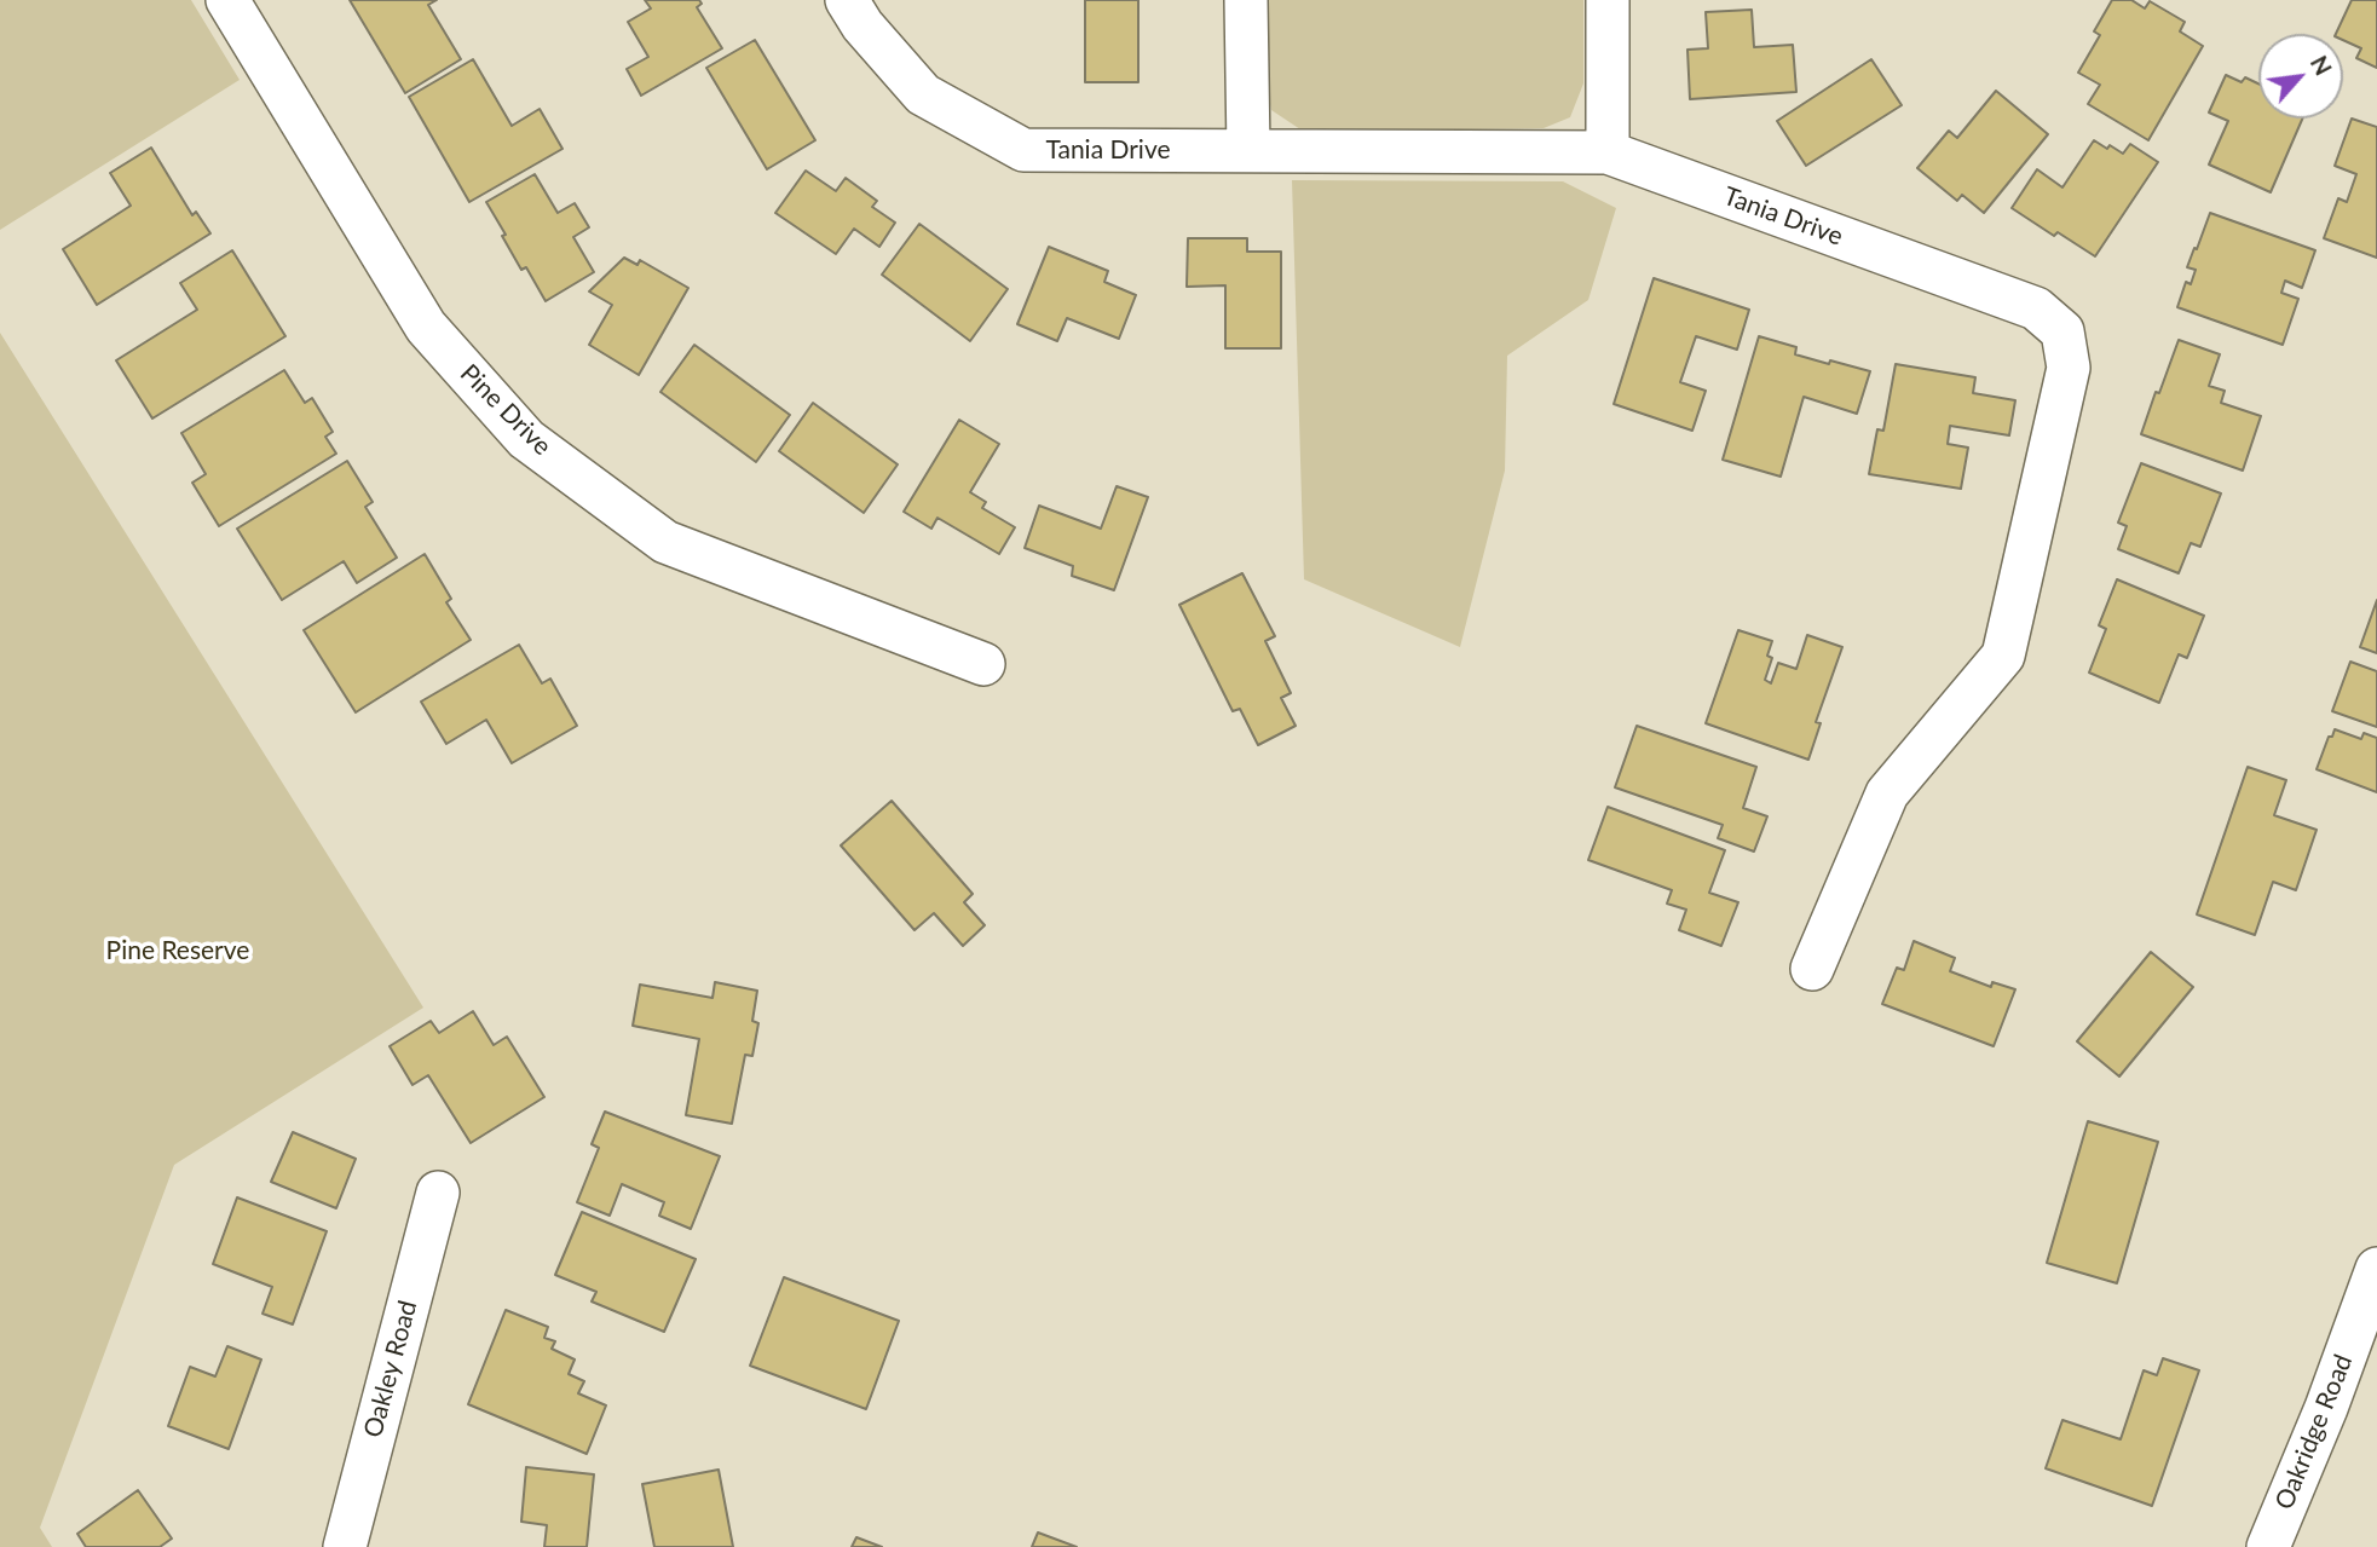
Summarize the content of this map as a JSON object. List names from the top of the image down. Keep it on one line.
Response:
{"streets":{"street":["Tania Drive","Pine Drive","Oakley Road","Oakridge Road"]},"parks":["Pine Reserve"],"north":"top right"}
